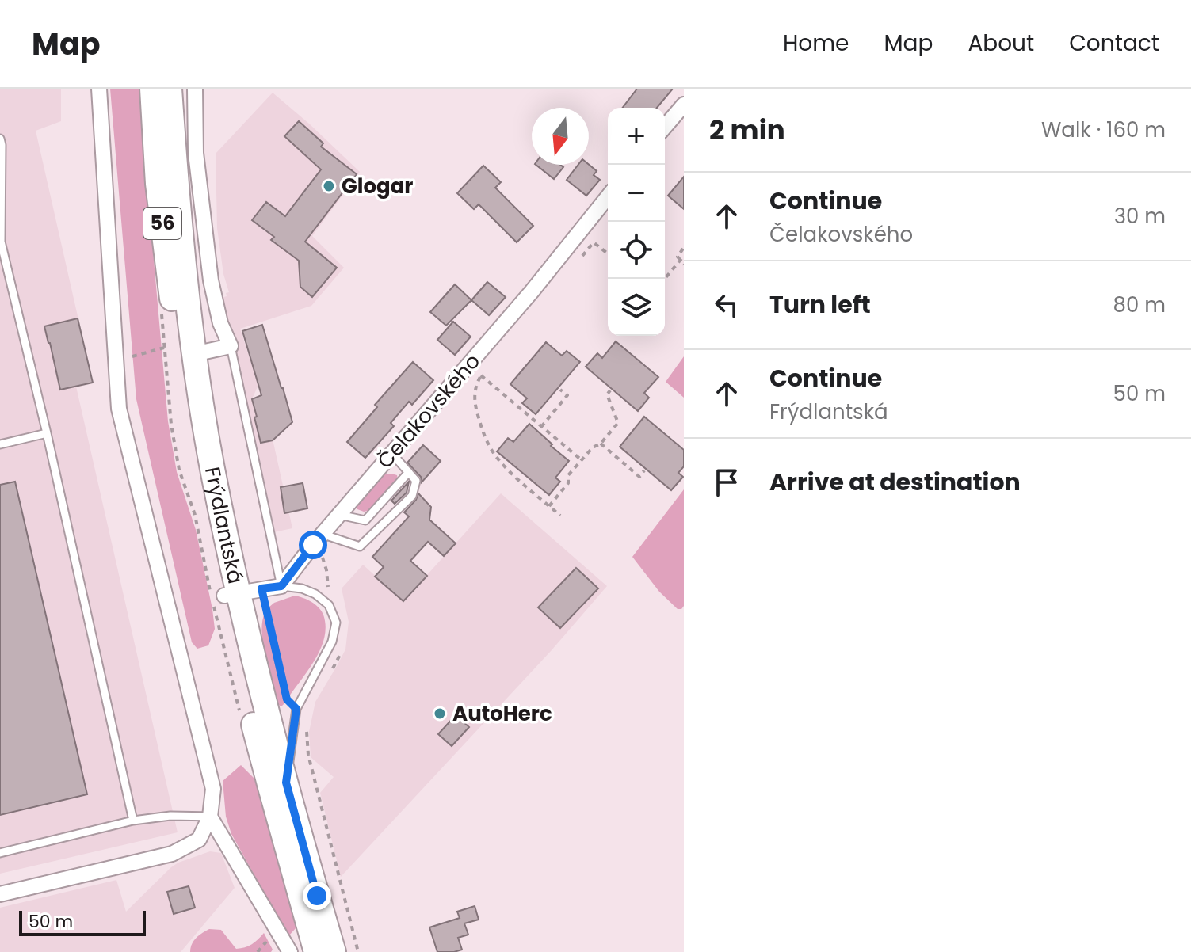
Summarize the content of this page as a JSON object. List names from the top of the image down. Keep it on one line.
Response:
{"streets":{"main road":["56","Frýdlantská"],"street":["Čelakovského"]},"places":["Glogar","AutoHerc"],"scale_bar":"50 m","north":"bottom","page":{"header":"Map","nav":["Home","Map","About","Contact"],"heading":["2 min","Walk · 160 m"],"map_buttons":["+","−"],"list":[["Continue","Čelakovského","30 m"],["Turn left","80 m"],["Continue","Frýdlantská","50 m"],"Arrive at destination"],"scale":"50 m"}}
